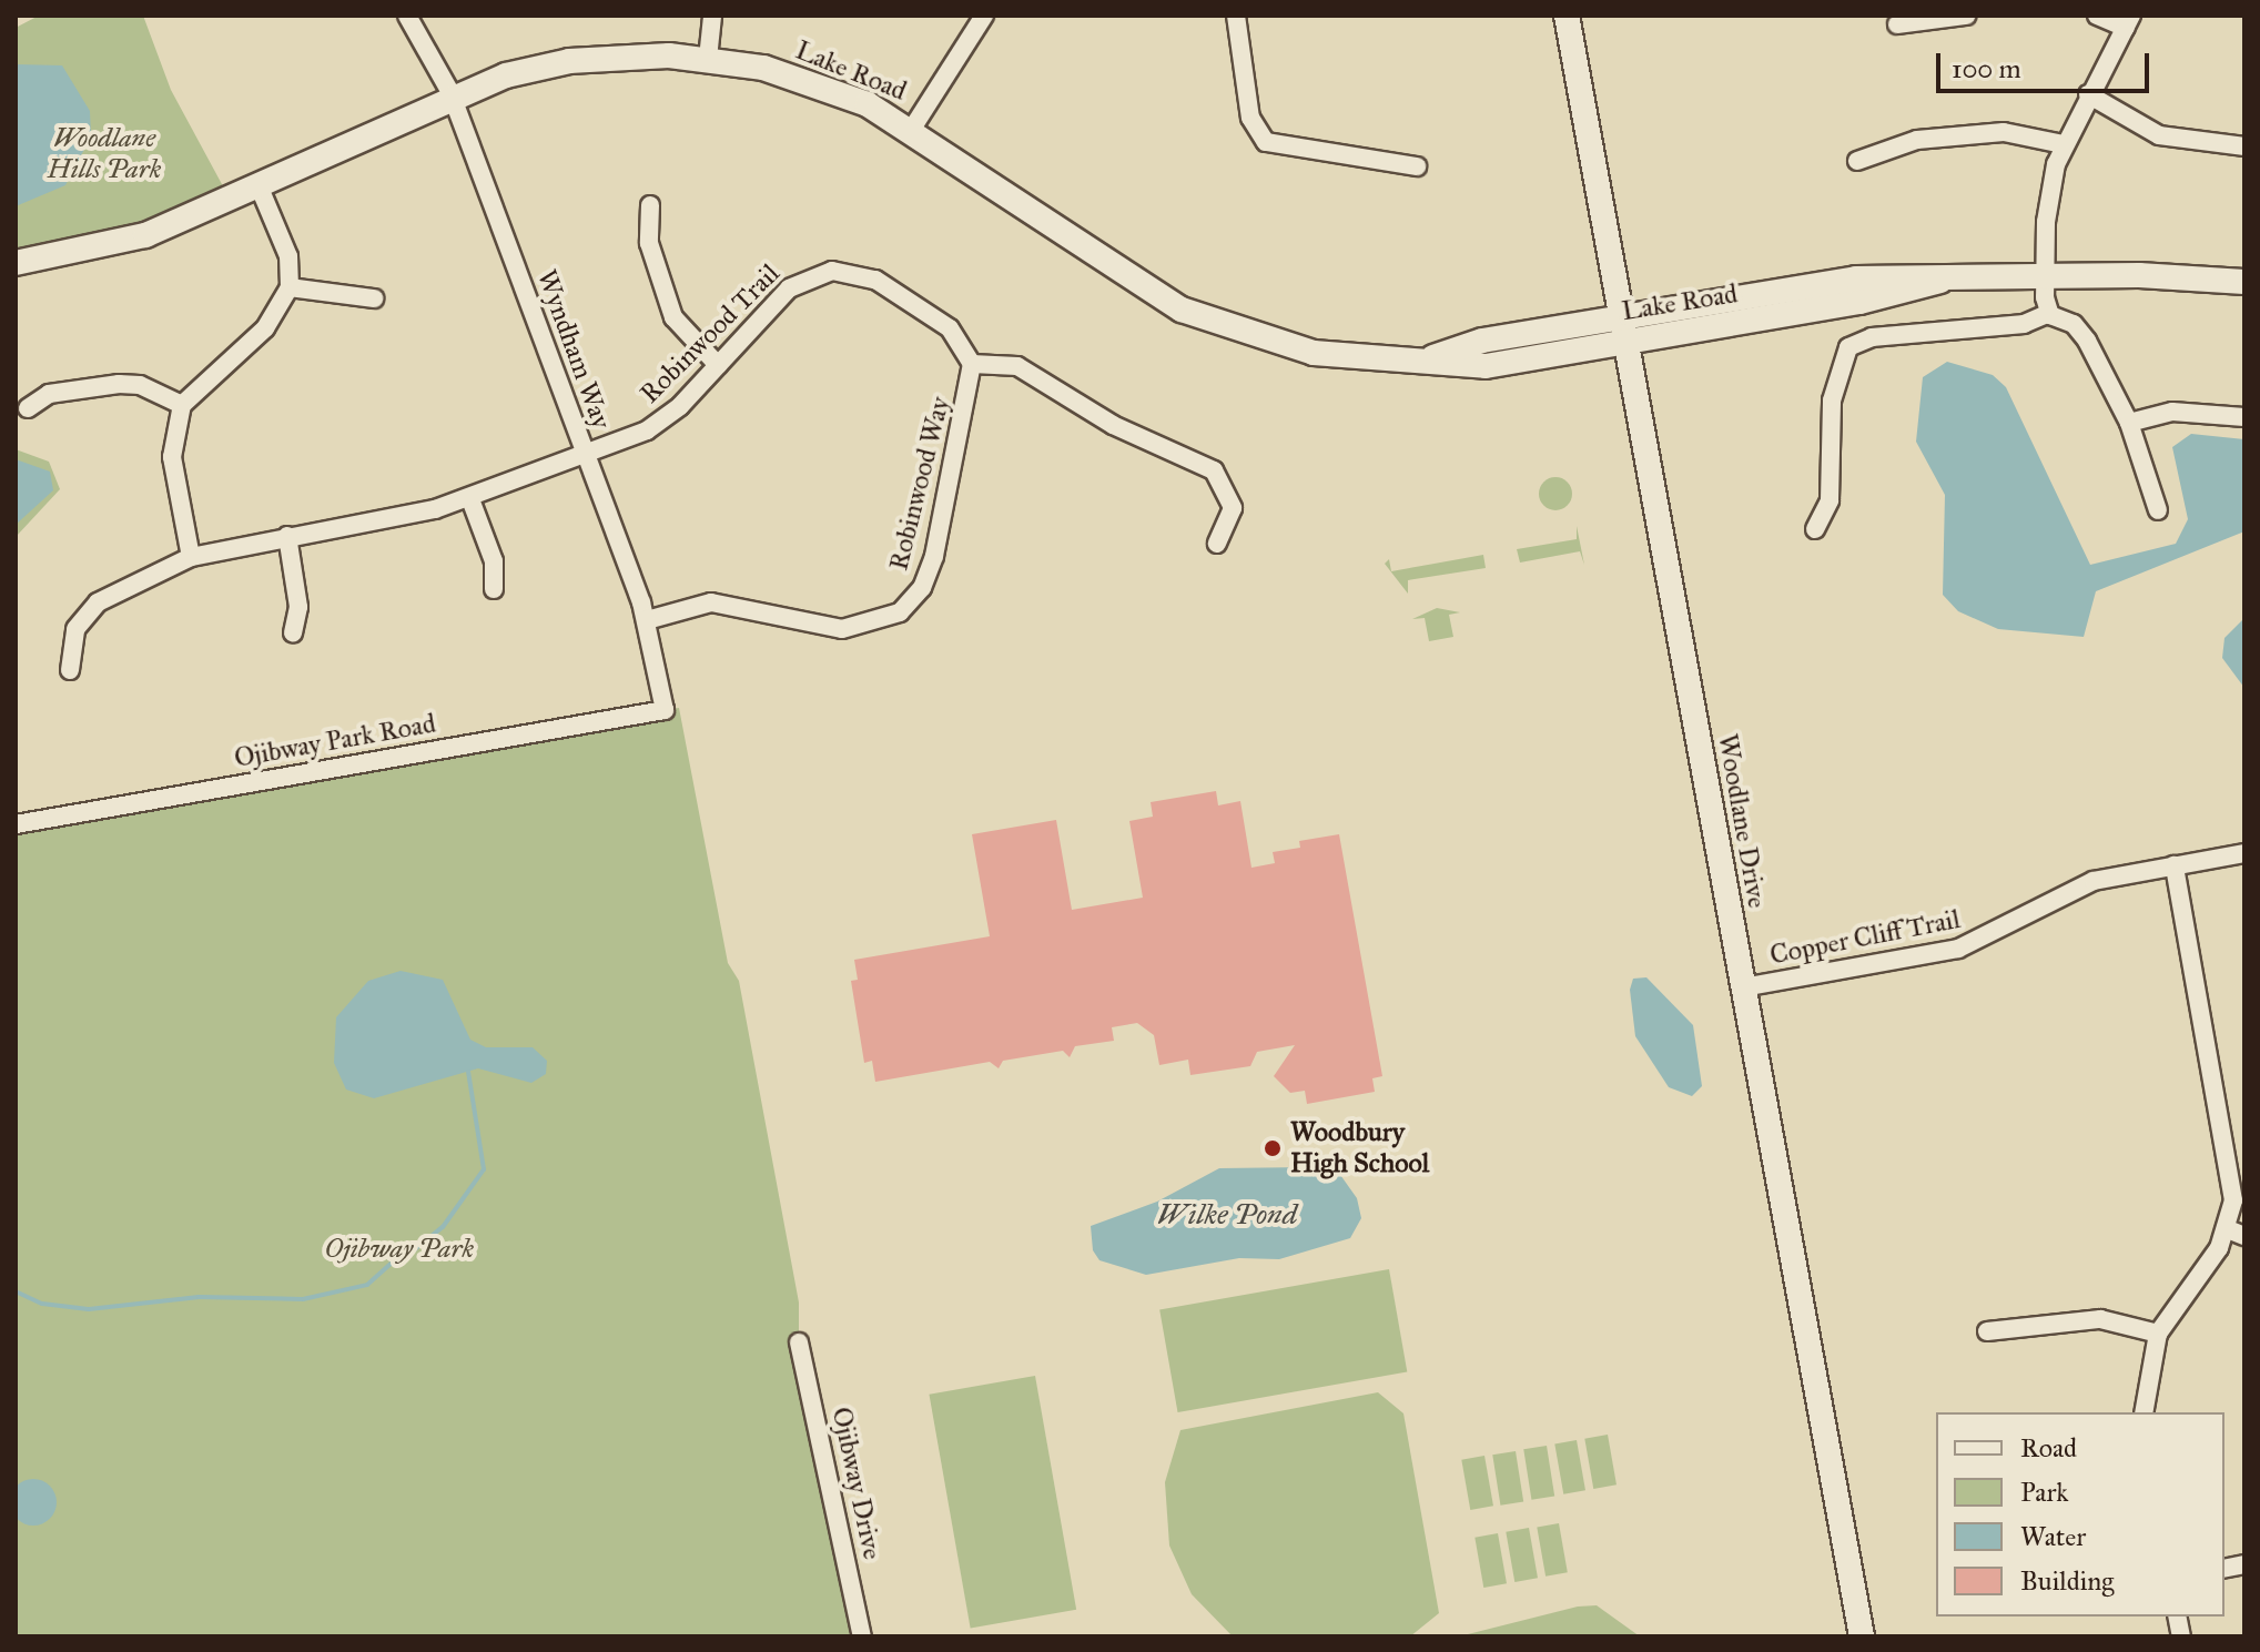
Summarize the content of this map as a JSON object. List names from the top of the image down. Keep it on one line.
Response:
{"streets":{"street":["Lake Road","Robinwood Trail","Wyndham Way","Robinwood Way","Ojibway Park Road","Woodlane Drive","Copper Cliff Trail","Ojibway Drive"]},"crossings":[["Lake Road","Wyndham Way"],["Lake Road","Woodlane Drive"],["Robinwood Trail","Wyndham Way"],["Robinwood Trail","Robinwood Way"],["Wyndham Way","Robinwood Way"],["Wyndham Way","Ojibway Park Road"],["Woodlane Drive","Copper Cliff Trail"]],"water":["Wilke Pond"],"parks":["Woodlane Hills Park","Ojibway Park"],"places":["Woodbury High School"],"legend":["Road","Park","Water","Building"],"scale_bar":"100 m"}
